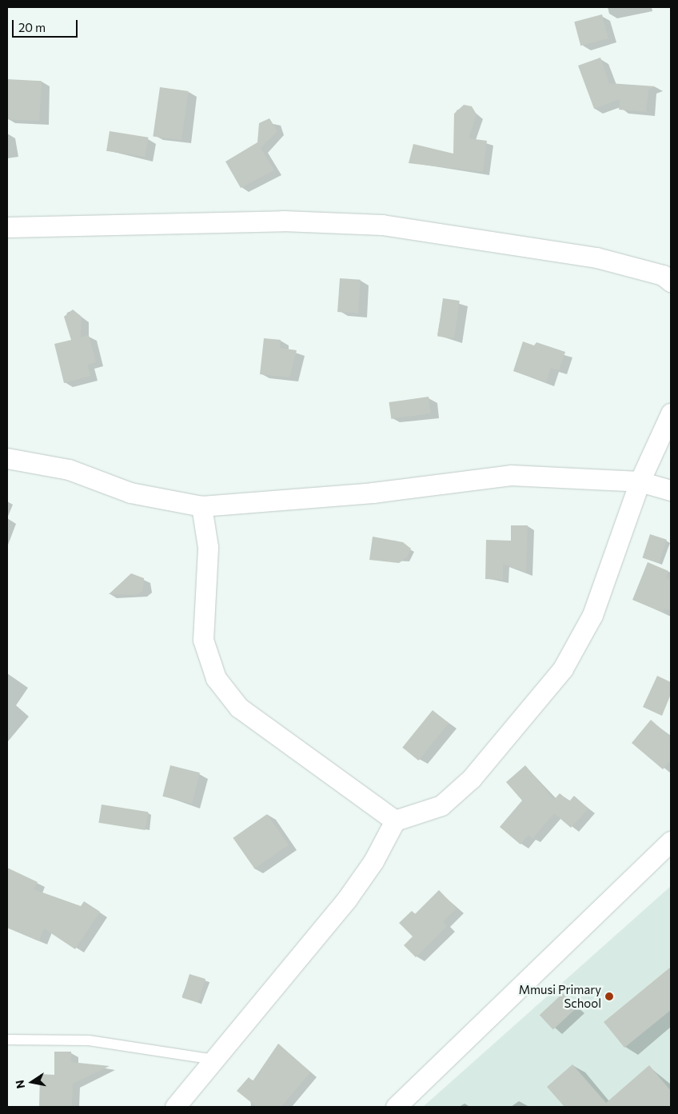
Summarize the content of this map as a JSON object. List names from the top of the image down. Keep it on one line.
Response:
{"places":["Mmusi Primary School"],"scale_bar":"20 m","north":"left"}
